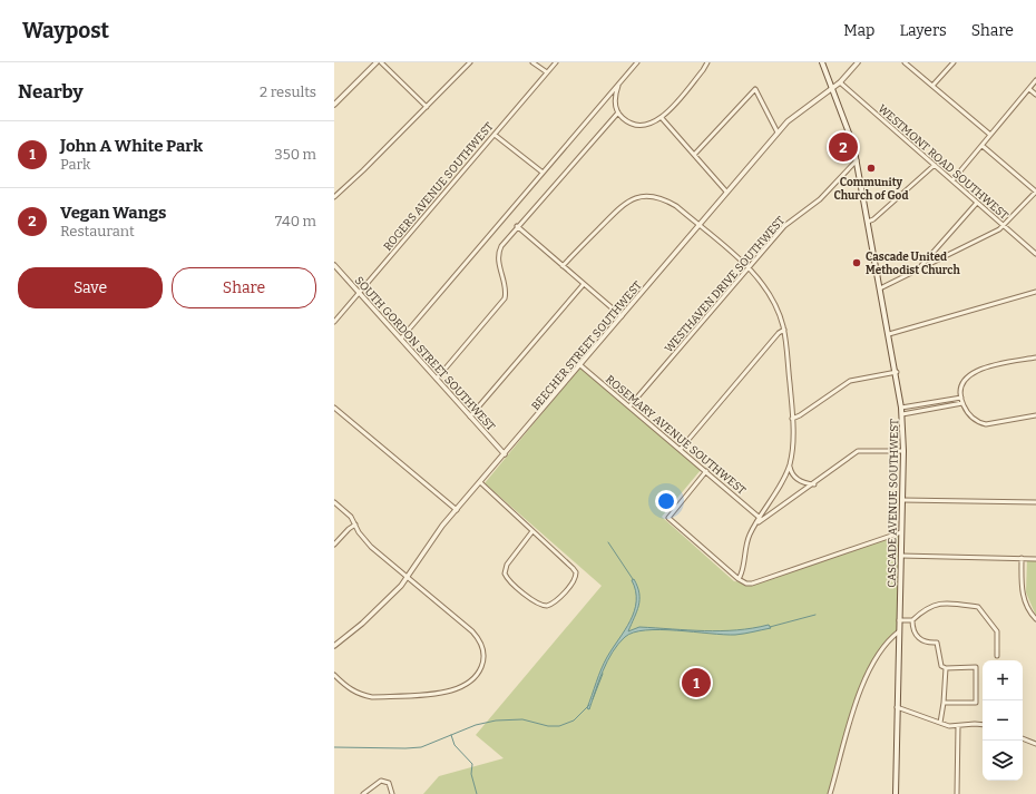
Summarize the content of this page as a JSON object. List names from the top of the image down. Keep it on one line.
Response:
{"streets":{"main road":["CASCADE AVENUE SOUTHWEST"],"street":["WESTMONT ROAD SOUTHWEST","ROGERS AVENUE SOUTHWEST","WESTHAVEN DRIVE SOUTHWEST","BEECHER STREET SOUTHWEST","SOUTH GORDON STREET SOUTHWEST","ROSEMARY AVENUE SOUTHWEST"]},"crossings":[["WESTMONT ROAD SOUTHWEST","BEECHER STREET SOUTHWEST"],["ROGERS AVENUE SOUTHWEST","SOUTH GORDON STREET SOUTHWEST"],["WESTHAVEN DRIVE SOUTHWEST","ROSEMARY AVENUE SOUTHWEST"],["WESTHAVEN DRIVE SOUTHWEST","CASCADE AVENUE SOUTHWEST"],["BEECHER STREET SOUTHWEST","SOUTH GORDON STREET SOUTHWEST"],["BEECHER STREET SOUTHWEST","ROSEMARY AVENUE SOUTHWEST"],["BEECHER STREET SOUTHWEST","CASCADE AVENUE SOUTHWEST"]],"places":["Community Church of God","Cascade United Methodist Church"],"page":{"header":"Waypost","nav":["Map","Layers","Share"],"heading":["Nearby","2 results"],"list":[{"mark":"1","name":"John A White Park","note":"Park","value":"350 m"},{"mark":"2","name":"Vegan Wangs","note":"Restaurant","value":"740 m"}],"pins":["2","1"],"buttons":["Save","Share"],"map_buttons":["+","−"]}}
